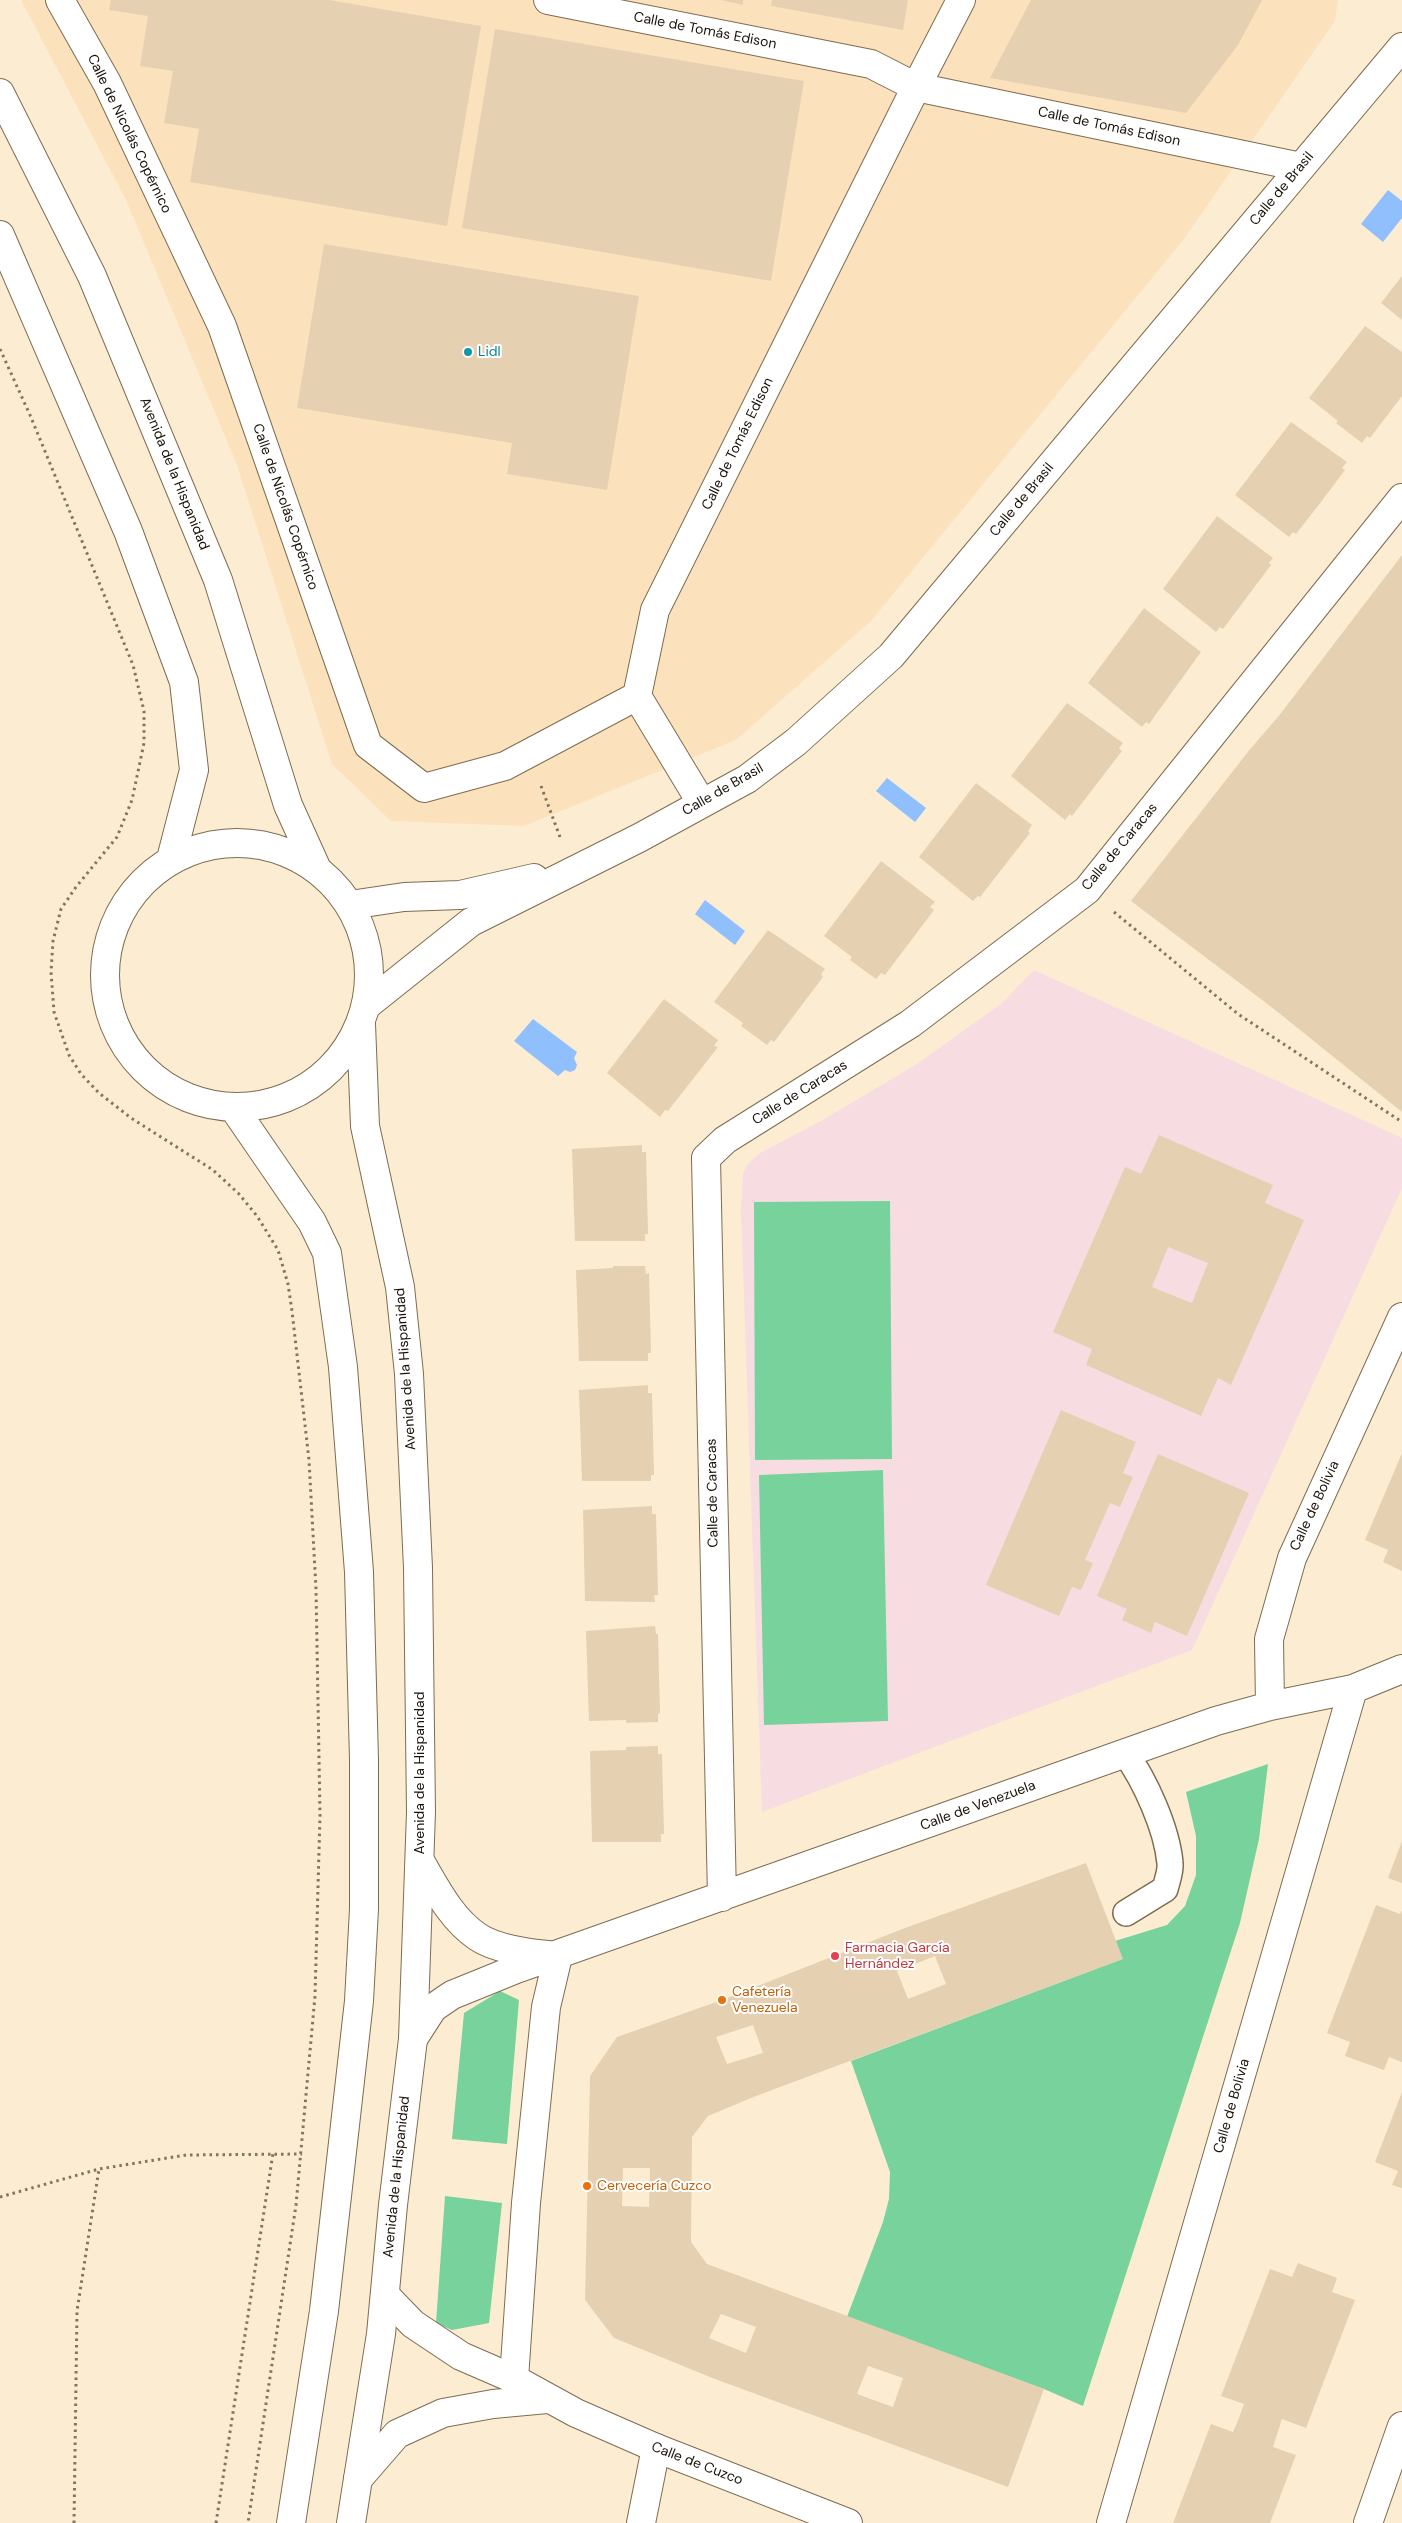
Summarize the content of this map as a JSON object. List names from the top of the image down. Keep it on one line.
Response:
{"streets":{"street":["Calle de Tomás Edison","Calle de Nicolás Copérnico","Calle de Brasil","Avenida de la Hispanidad","Calle de Caracas","Calle de Bolivia","Calle de Venezuela","Calle de Cuzco"]},"crossings":[["Calle de Tomás Edison","Calle de Nicolás Copérnico"],["Calle de Tomás Edison","Calle de Brasil"],["Calle de Brasil","Avenida de la Hispanidad"],["Avenida de la Hispanidad","Calle de Venezuela"],["Avenida de la Hispanidad","Calle de Cuzco"],["Calle de Caracas","Calle de Venezuela"],["Calle de Bolivia","Calle de Venezuela"]],"places":["Lidl","Farmacia García Hernández","Cafetería Venezuela","Cervecería Cuzco"]}
